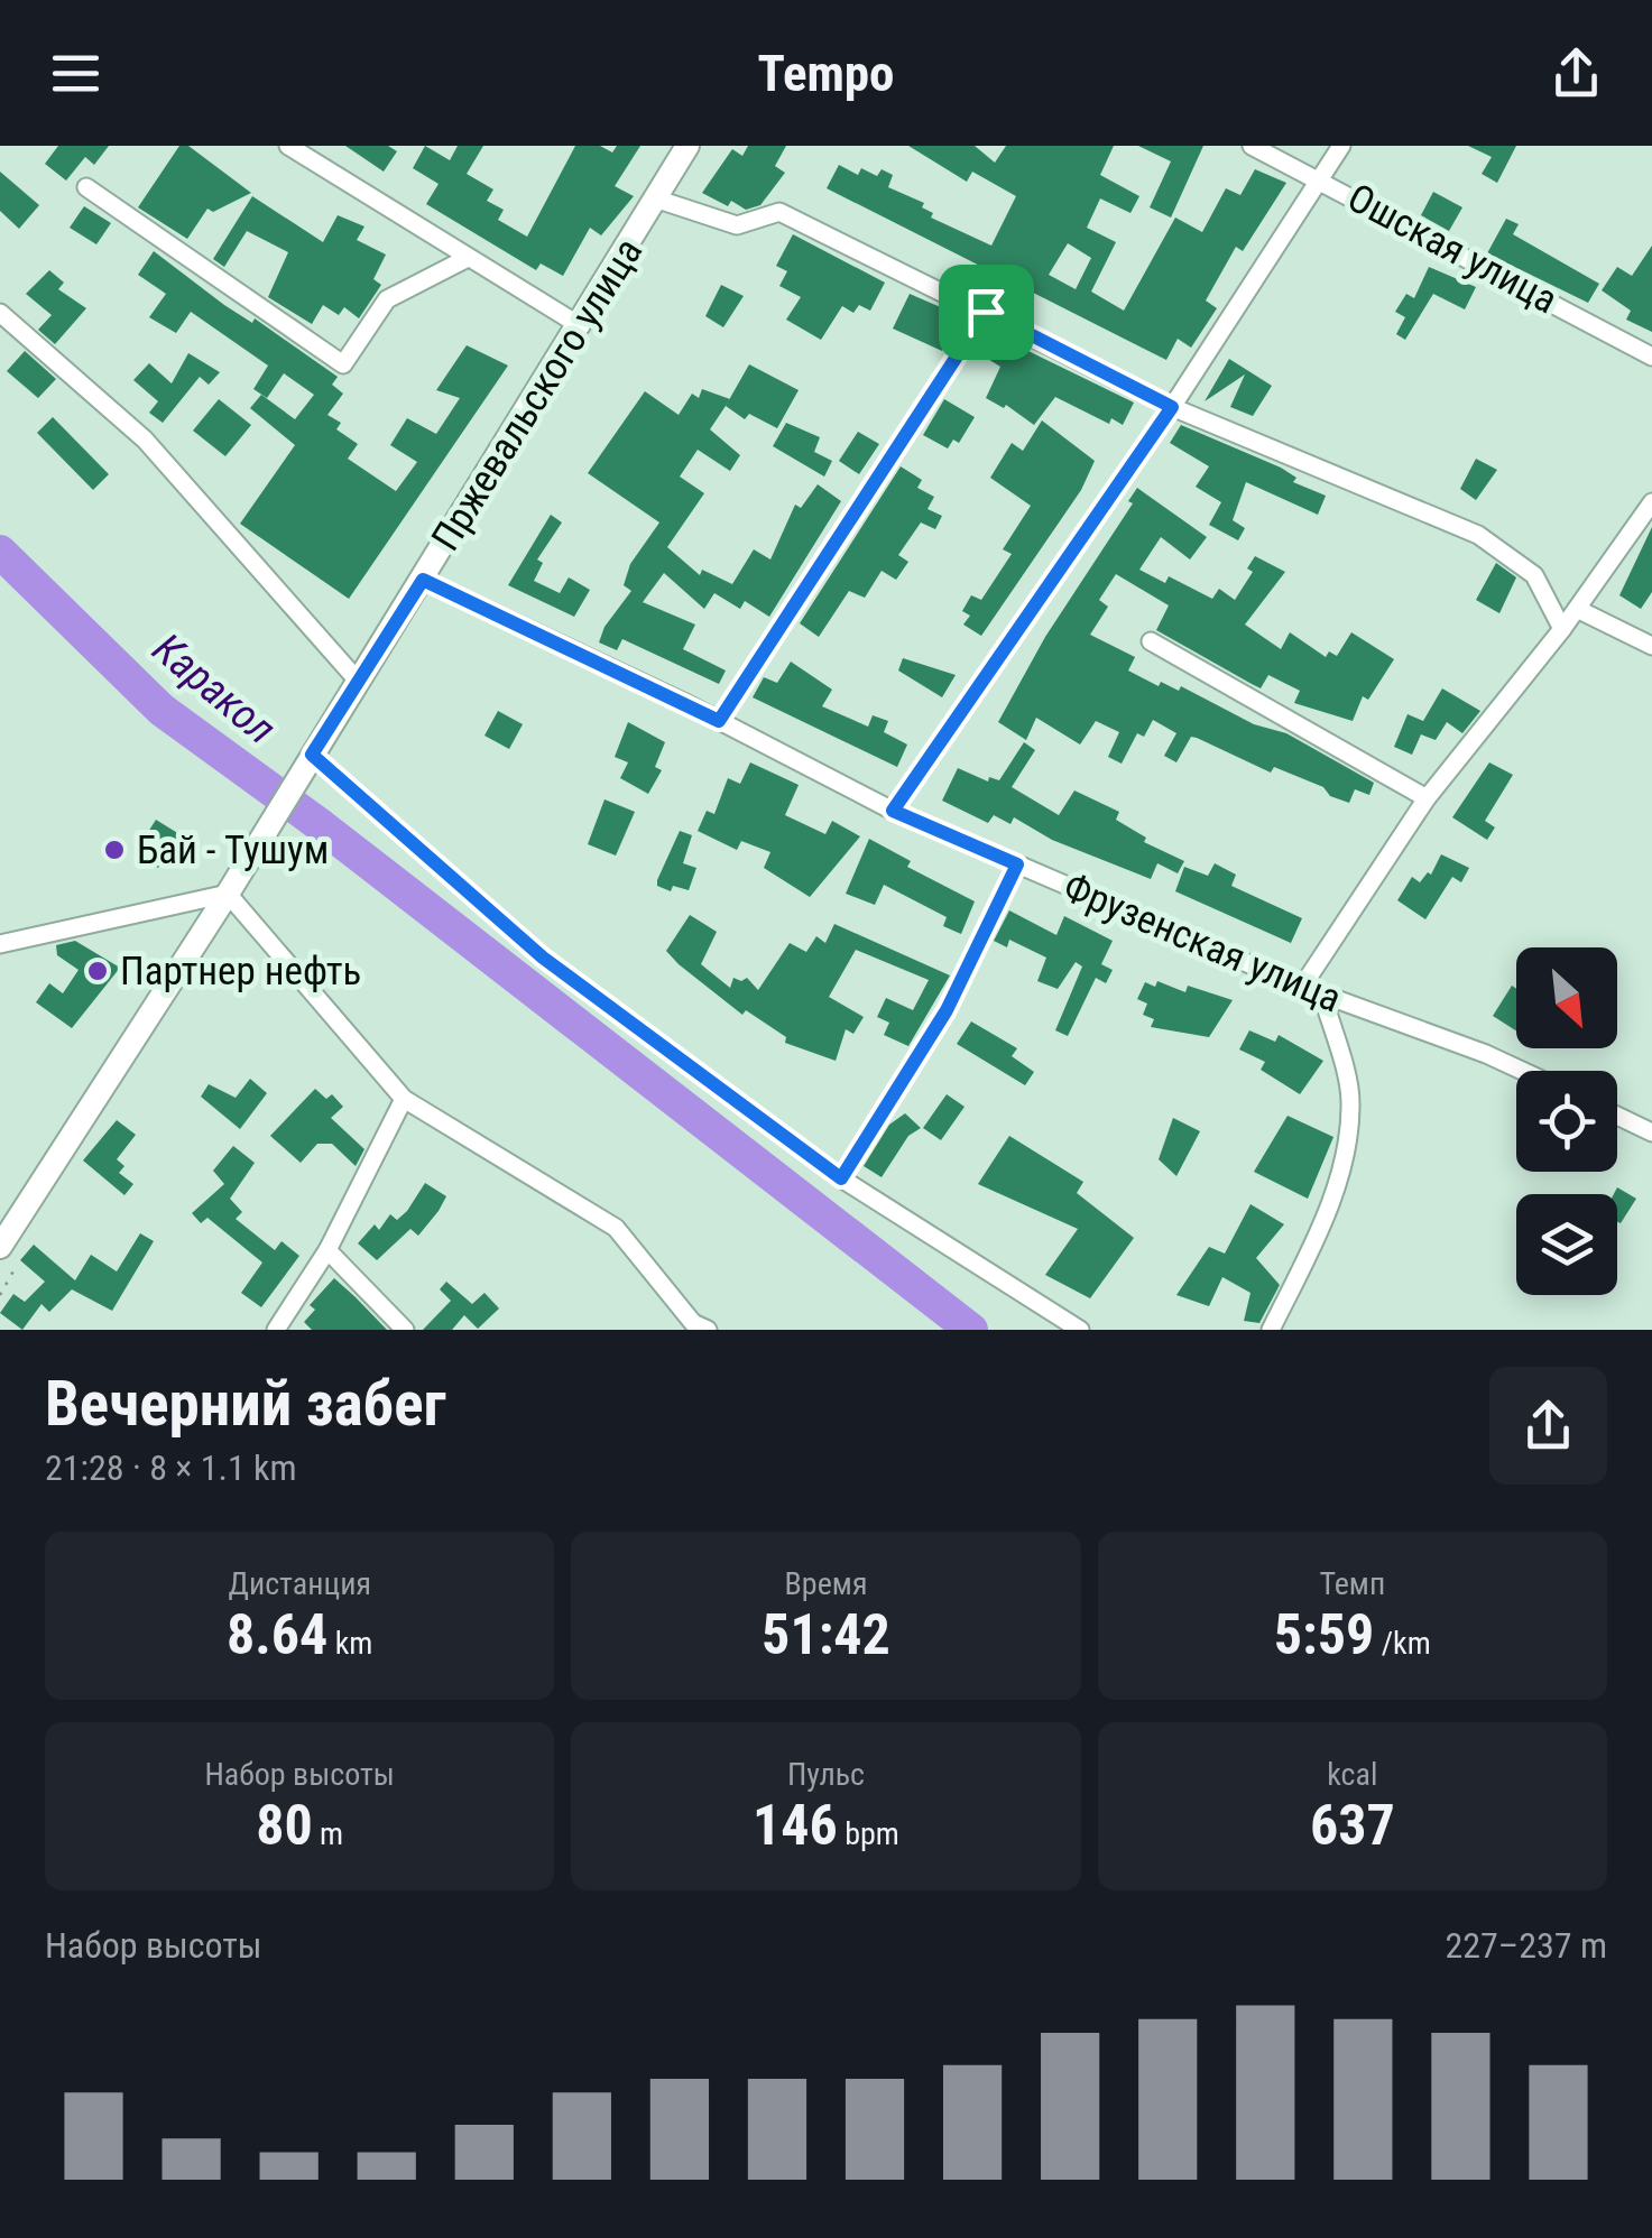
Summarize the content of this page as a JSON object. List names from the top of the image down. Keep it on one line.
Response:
{"streets":{"main road":["Пржевальского улица"],"street":["Ошская улица","Фрузенская улица"]},"crossings":[["Пржевальского улица","Фрузенская улица"]],"water":["Каракол"],"places":["Бай - Тушум","Партнер нефть"],"north":"bottom right","page":{"header":"Tempo","heading":["Вечерний забег","21:28 · 8 × 1.1 km"],"stats":[["Дистанция","8.64 km"],["Время","51:42"],["Темп","5:59 /km"],["Набор высоты","80 m"],["Пульс","146 bpm"],["kcal","637"]],"chart":["Набор высоты","227–237 m"]}}
